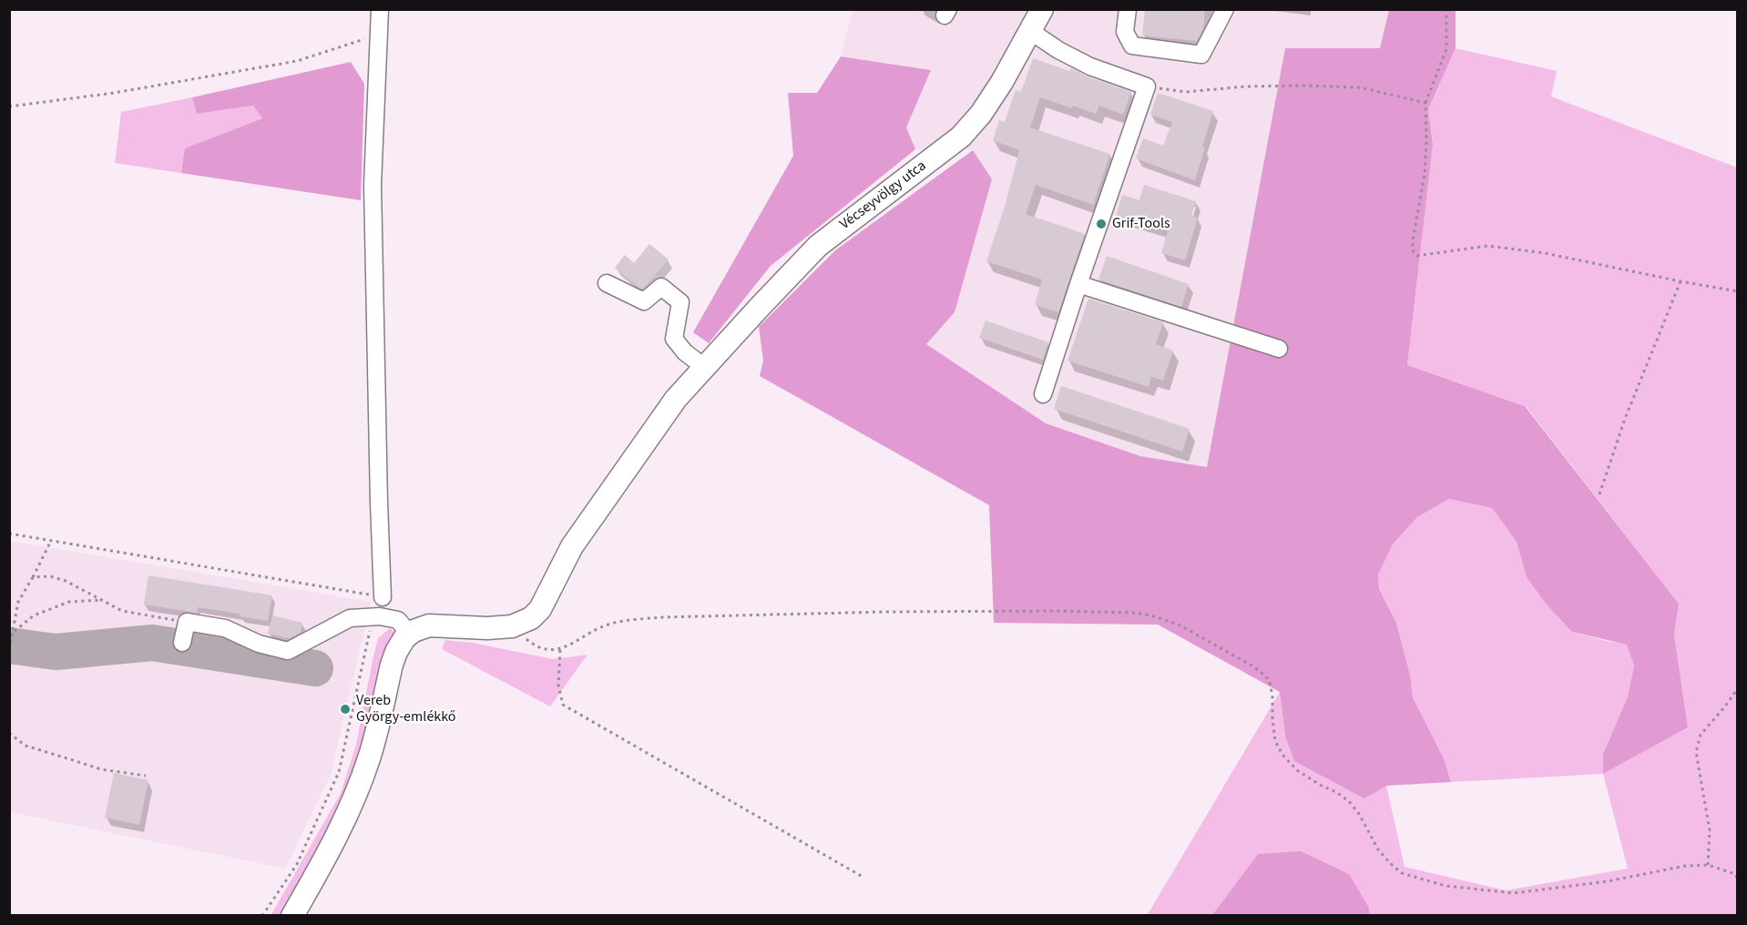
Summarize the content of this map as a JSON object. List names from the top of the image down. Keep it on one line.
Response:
{"streets":{"main road":["Vécseyvölgy utca"]},"places":["Grif-Tools","Vereb György-emlékkő"]}
